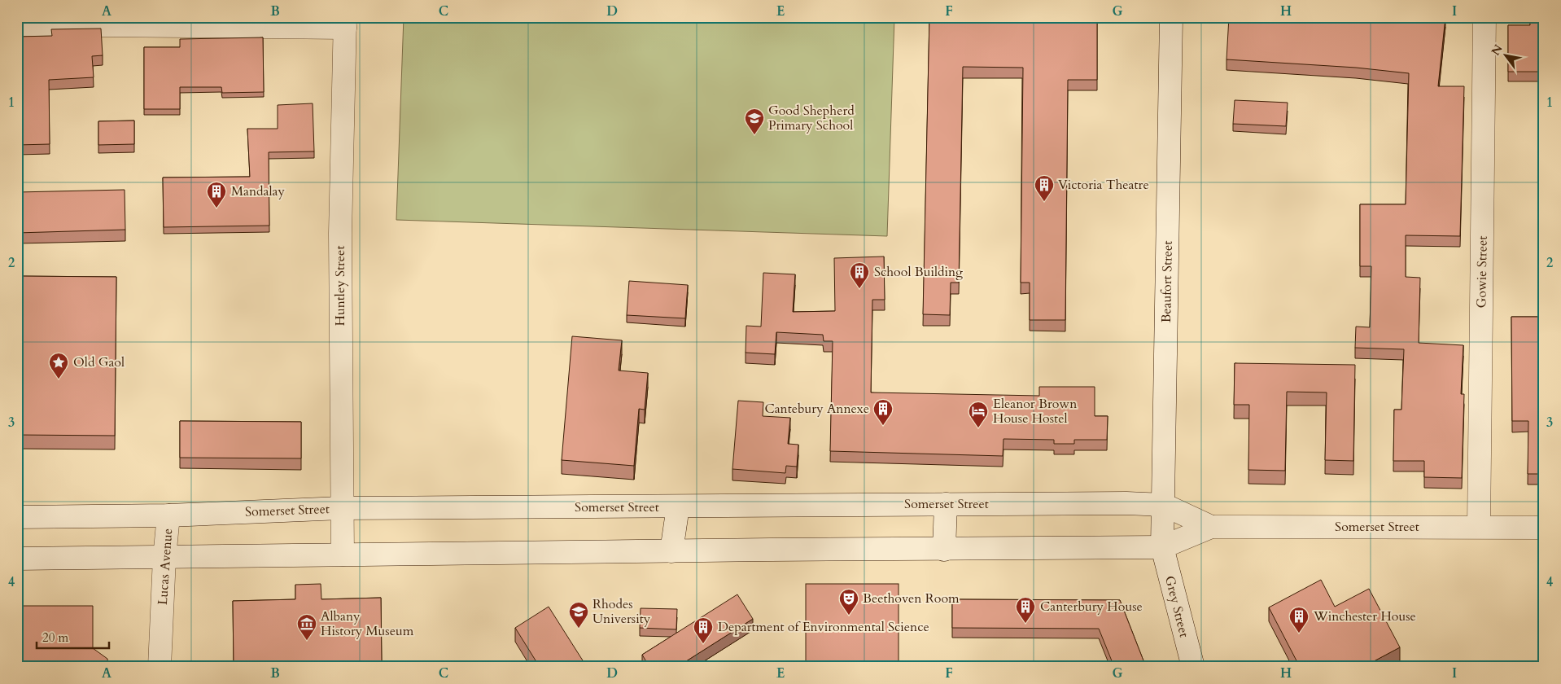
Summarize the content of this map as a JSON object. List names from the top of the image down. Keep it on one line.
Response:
{"streets":{"main road":["Gowie Street","Beaufort Street","Huntley Street","Somerset Street","Lucas Avenue","Grey Street"]},"crossings":[["Gowie Street","Somerset Street"],["Beaufort Street","Somerset Street"],["Beaufort Street","Grey Street"],["Huntley Street","Somerset Street"],["Somerset Street","Lucas Avenue"],["Somerset Street","Grey Street"]],"places":{"school or university":["Good Shepherd Primary School","Rhodes University"],"building":["Victoria Theatre","Mandalay","School Building","Cantebury Annexe","Canterbury House","Winchester House","Department of Environmental Science"],"place":["Old Gaol"],"hotel":["Eleanor Brown House Hostel"],"theatre":["Beethoven Room"],"museum":["Albany History Museum"]},"scale_bar":"20 m","north":"top left","grid":{"columns":["A","B","C","D","E","F","G","H","I"],"rows":["1","2","3","4"]}}
